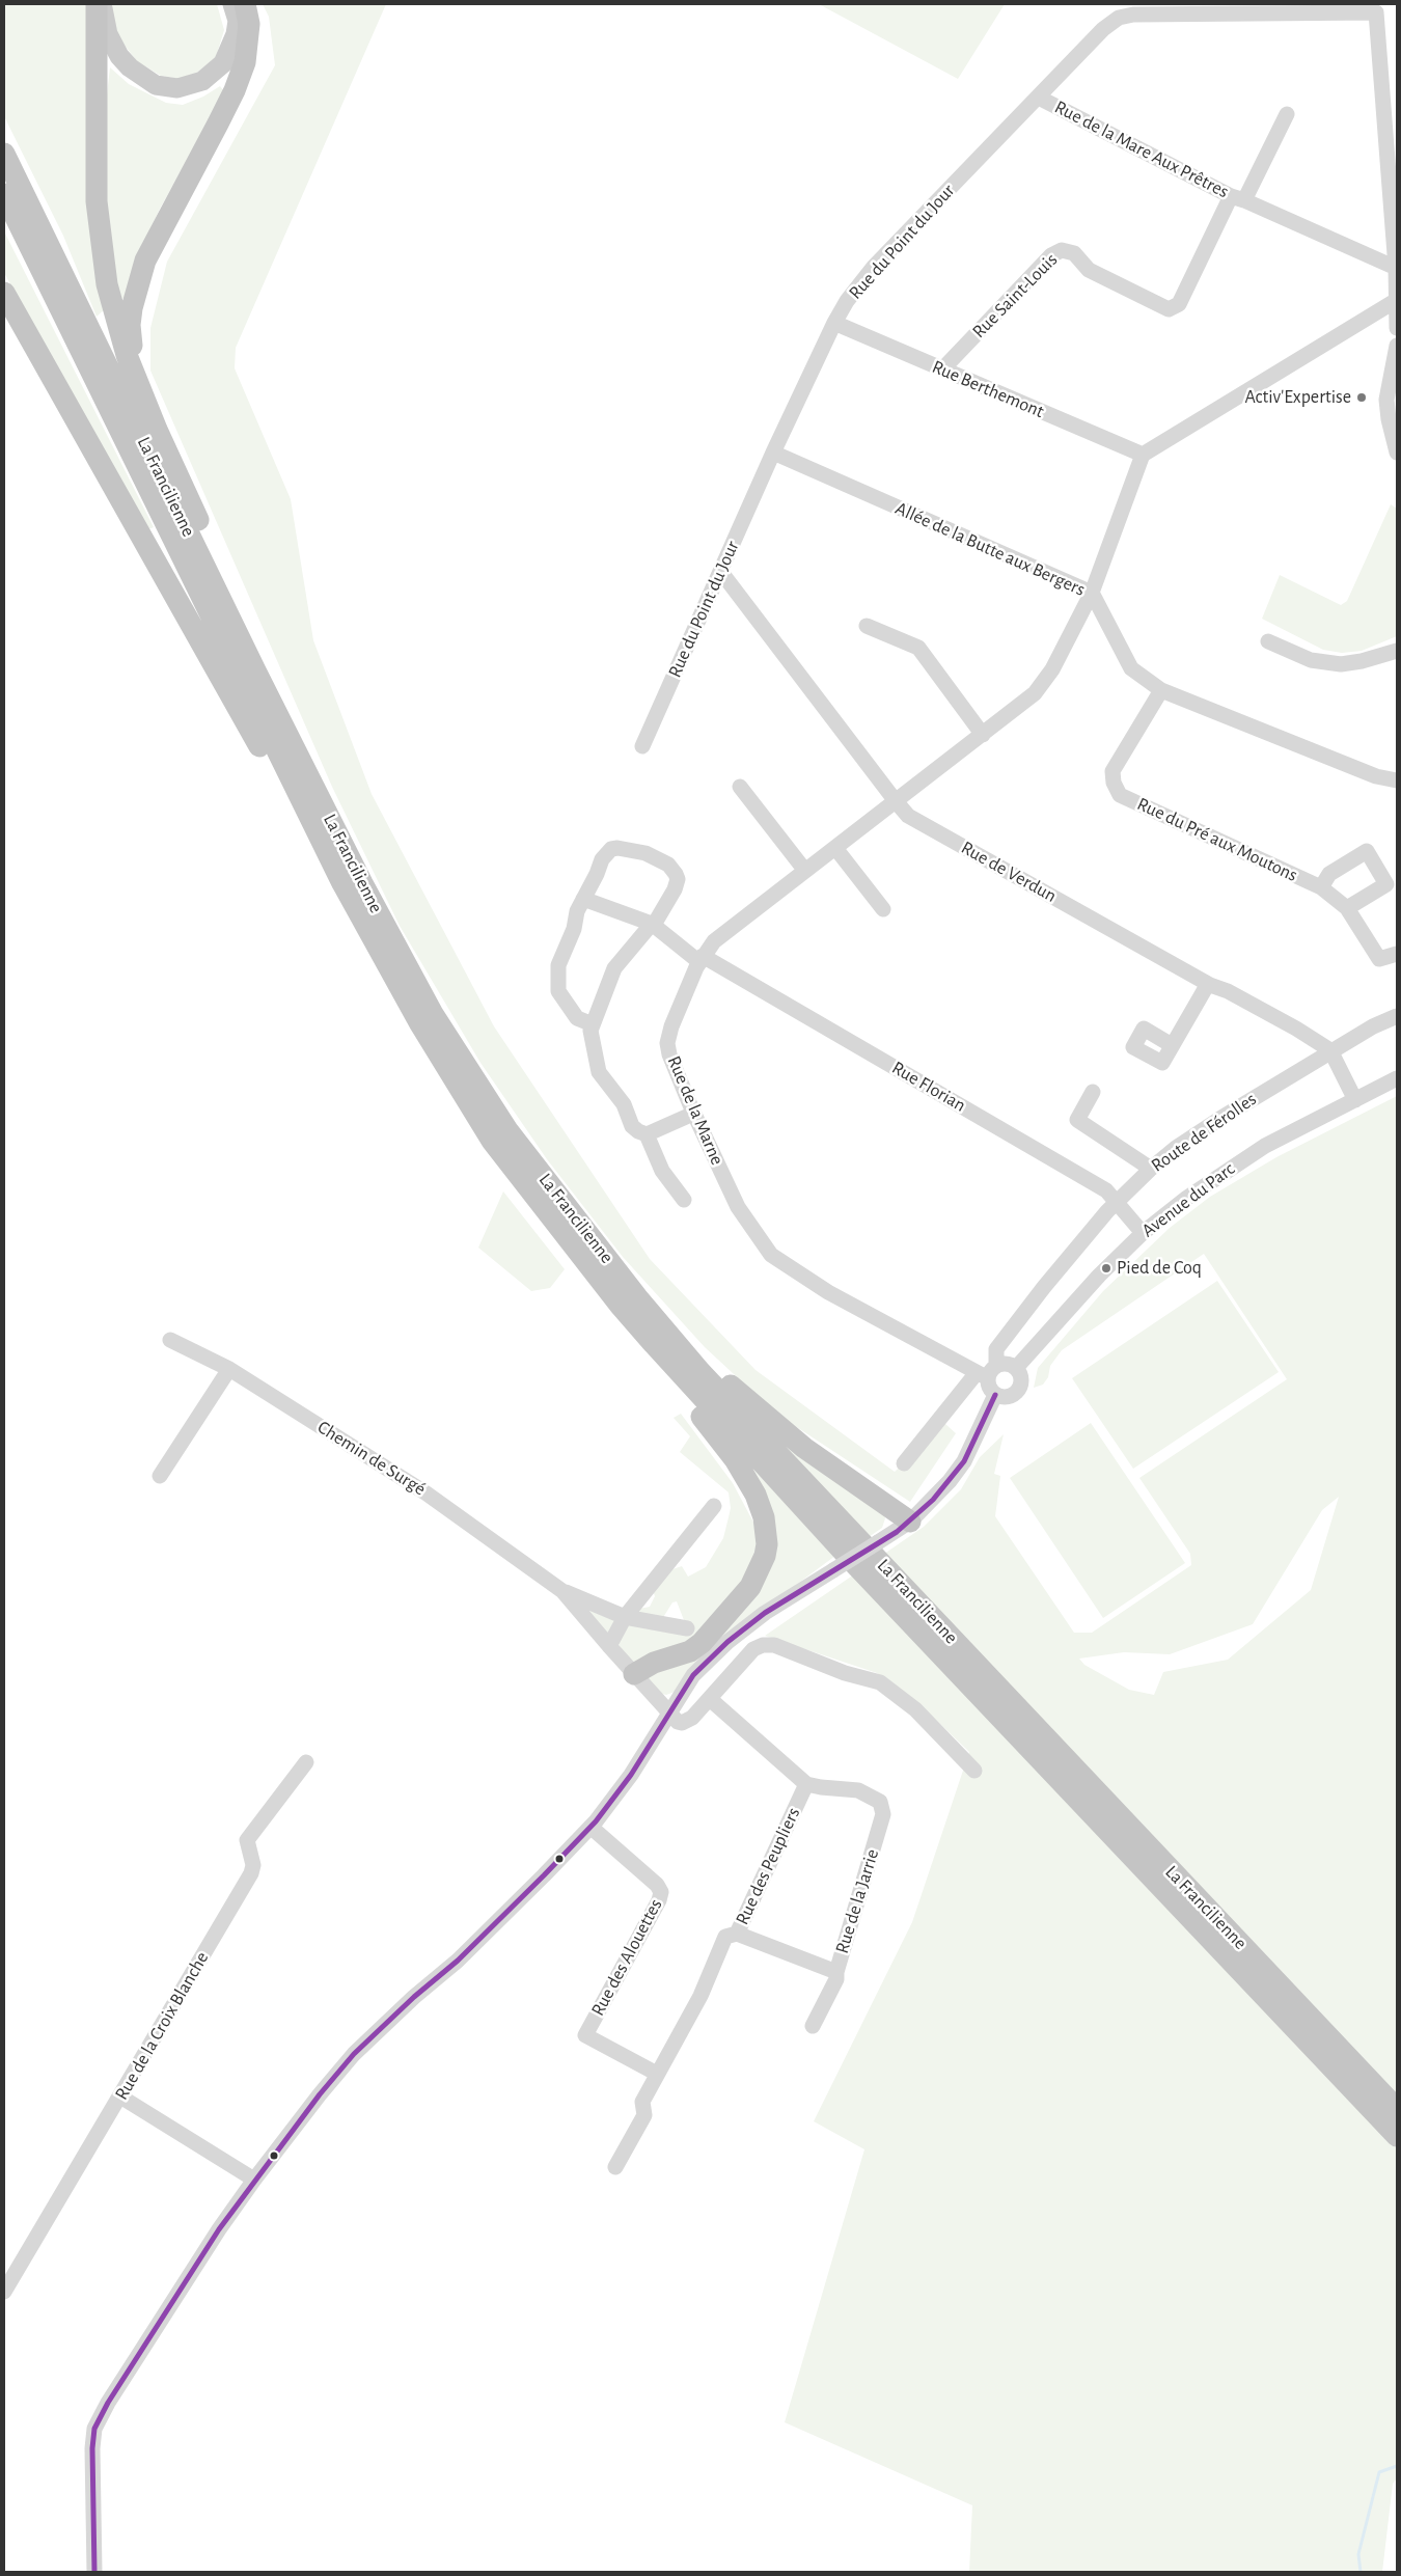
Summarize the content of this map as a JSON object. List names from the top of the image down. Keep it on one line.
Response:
{"streets":{"highway":["La Francilienne"],"street":["Rue de la Mare Aux Prêtres","Rue du Point du Jour","Rue Saint-Louis","Rue Berthemont","Allée de la Butte aux Bergers","Rue du Pré aux Moutons","Rue de Verdun","Rue Florian","Rue de la Marne","Route de Férolles","Avenue du Parc","Chemin de Surgé","Rue des Peupliers","Rue de la Jarrie","Rue des Alouettes","Rue de la Croix Blanche"]},"crossings":[["Rue de la Mare Aux Prêtres","Rue du Point du Jour"],["Rue de la Mare Aux Prêtres","Rue Saint-Louis"],["Rue du Point du Jour","Rue Berthemont"],["Rue du Point du Jour","Allée de la Butte aux Bergers"],["Rue du Point du Jour","Rue de Verdun"],["Rue Saint-Louis","Rue Berthemont"],["Rue Berthemont","Rue de la Marne"],["Allée de la Butte aux Bergers","Rue du Pré aux Moutons"],["Allée de la Butte aux Bergers","Rue de la Marne"],["Rue de Verdun","Rue de la Marne"],["Rue de Verdun","Route de Férolles"],["Rue Florian","Rue de la Marne"],["Rue Florian","Route de Férolles"],["Rue Florian","Avenue du Parc"],["Rue de la Marne","Route de Férolles"],["Rue de la Marne","Avenue du Parc"],["Route de Férolles","Avenue du Parc"],["Rue des Peupliers","Rue de la Jarrie"],["Rue des Peupliers","Rue des Alouettes"]],"places":["Activ'Expertise","Pied de Coq"]}
